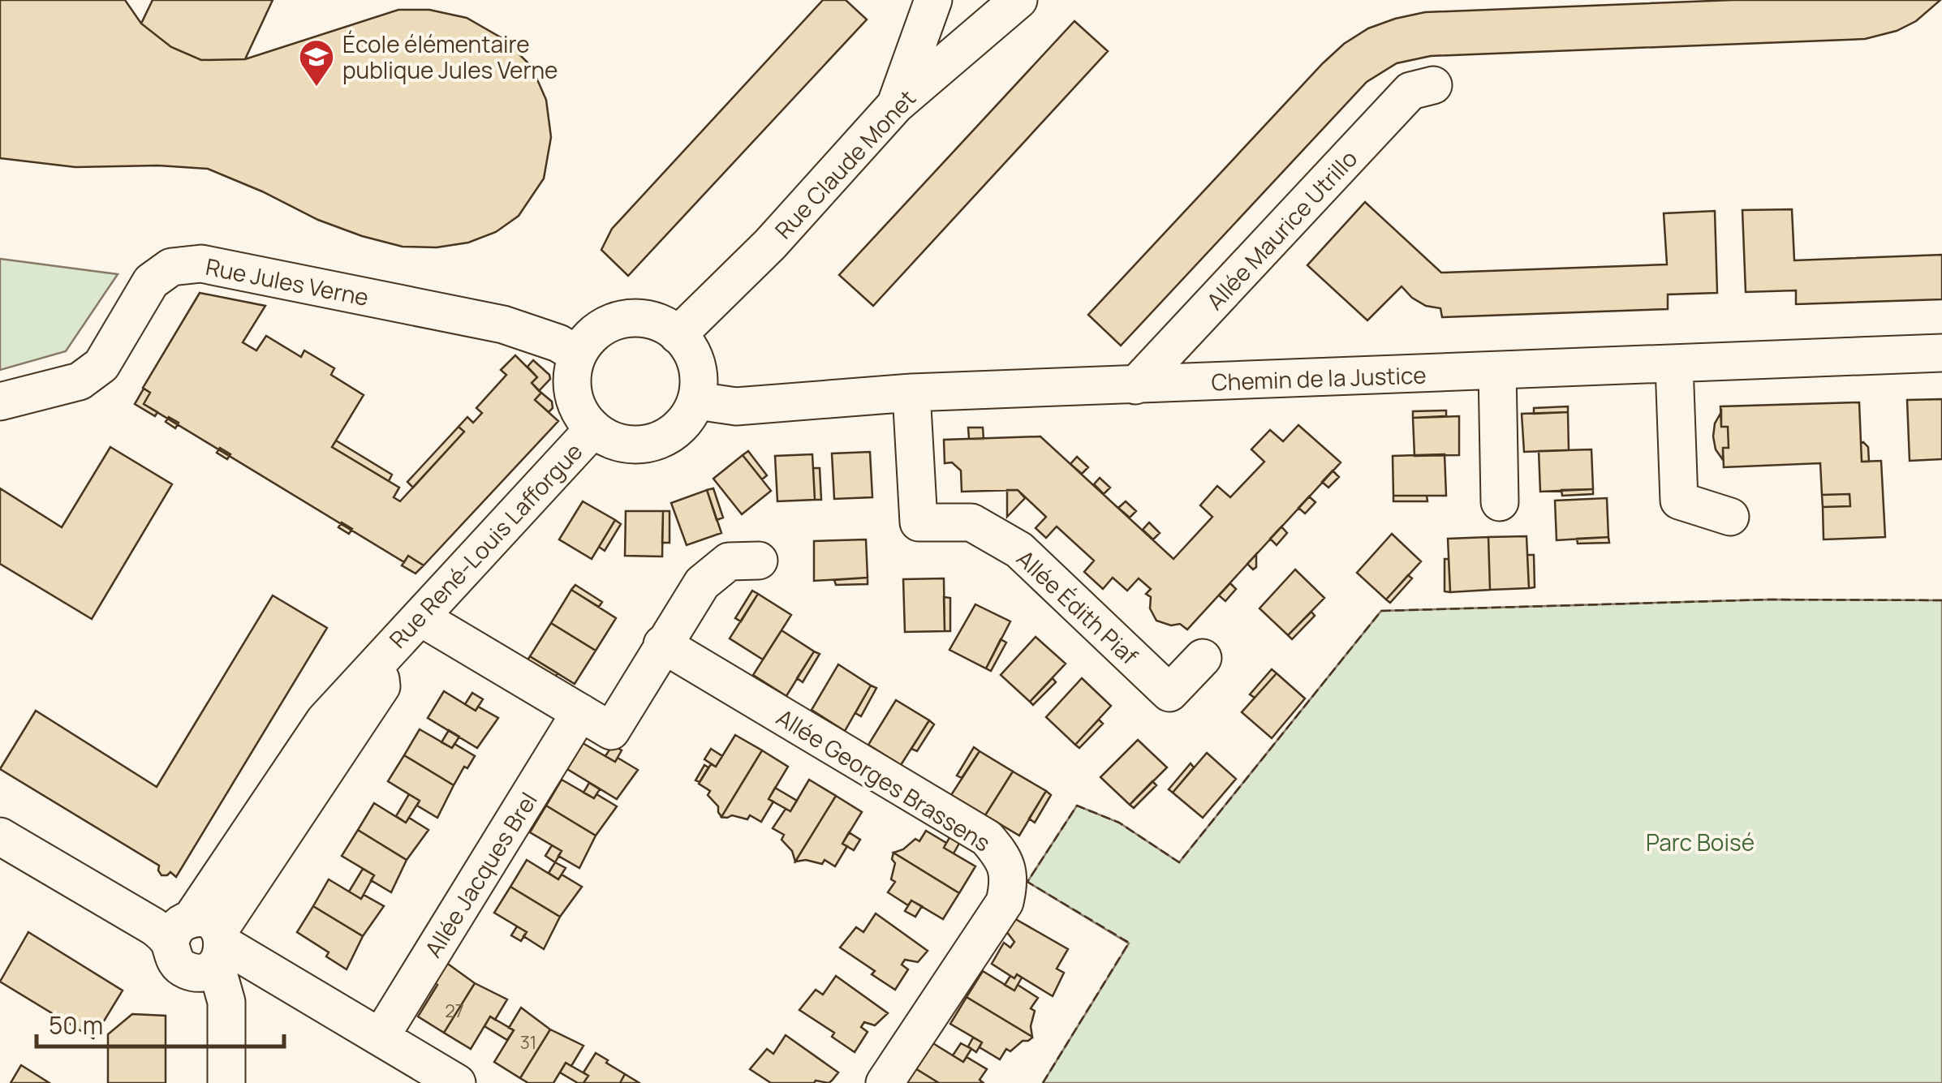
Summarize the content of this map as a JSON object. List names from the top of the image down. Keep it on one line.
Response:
{"streets":{"street":["Rue Claude Monet","Allée Maurice Utrillo","Rue Jules Verne","Chemin de la Justice","Rue René-Louis Lafforgue","Allée Édith Piaf","Allée Georges Brassens","Allée Jacques Brel"]},"crossings":[["Rue Claude Monet","Rue Jules Verne"],["Rue Claude Monet","Chemin de la Justice"],["Rue Claude Monet","Rue René-Louis Lafforgue"],["Allée Maurice Utrillo","Chemin de la Justice"],["Rue Jules Verne","Chemin de la Justice"],["Rue Jules Verne","Rue René-Louis Lafforgue"],["Chemin de la Justice","Rue René-Louis Lafforgue"],["Chemin de la Justice","Allée Édith Piaf"]],"parks":["Parc Boisé"],"places":{"school or university":["École élémentaire publique Jules Verne"]},"house_numbers":["27","31"],"scale_bar":"50 m"}
